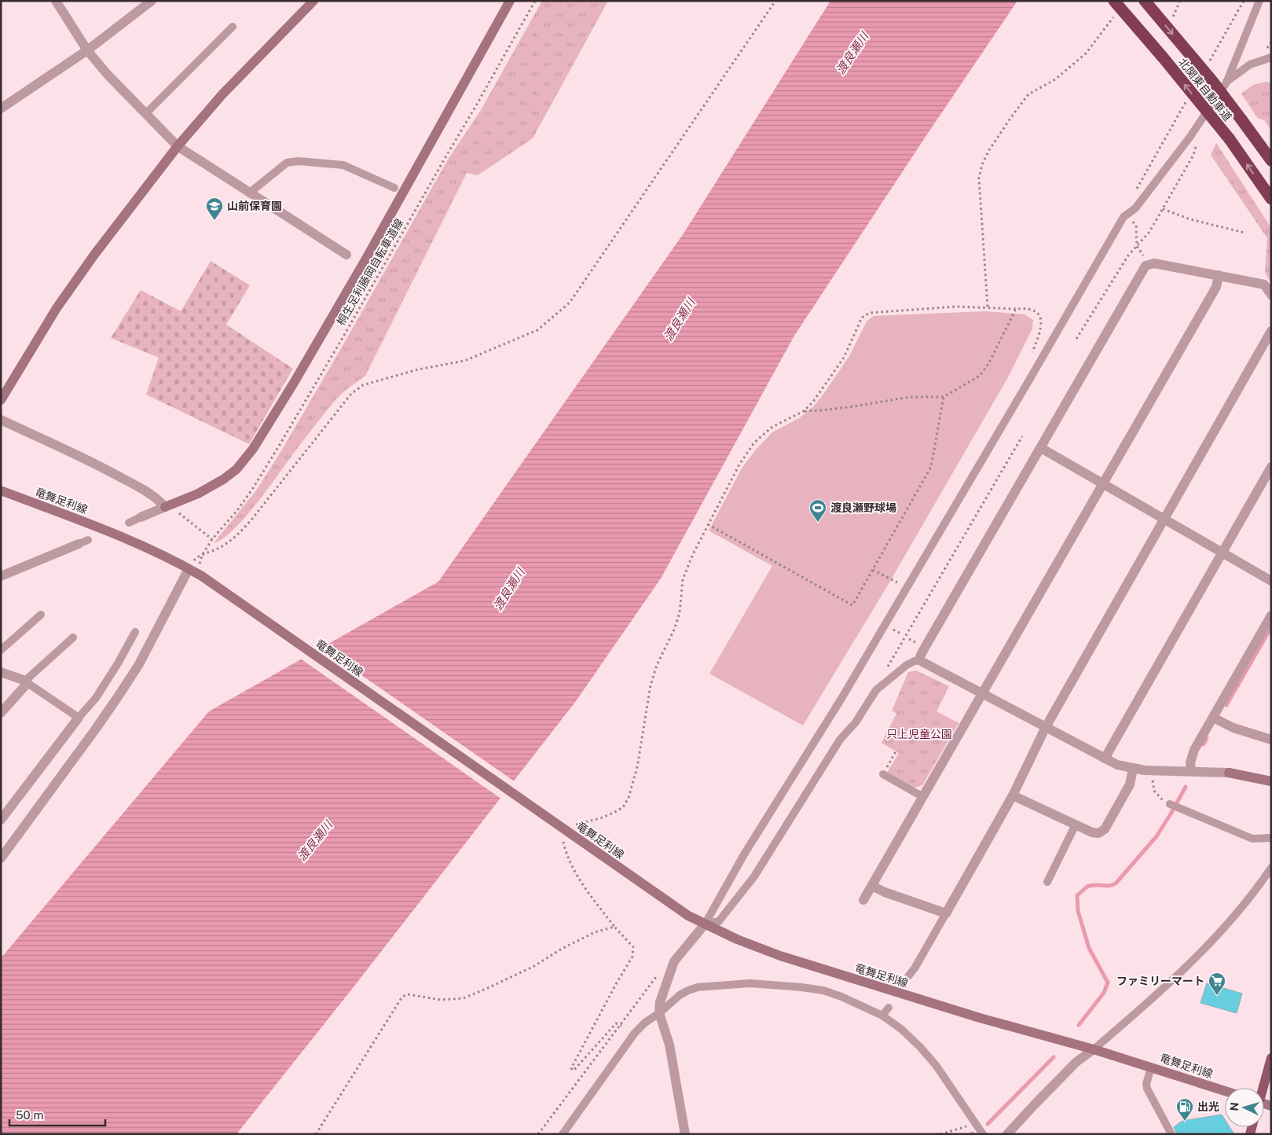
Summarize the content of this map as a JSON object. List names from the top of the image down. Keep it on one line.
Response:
{"streets":{"highway":["北関東自動車道"],"main road":["竜舞足利線"],"path":["桐生足利藤岡自転車道線"]},"water":["渡良瀬川"],"parks":["只上児童公園"],"places":{"school or university":["山前保育園"],"sports":["渡良瀬野球場"],"supermarket":["ファミリーマート"],"fuel station":["出光"]},"scale_bar":"50 m","north":"left"}
